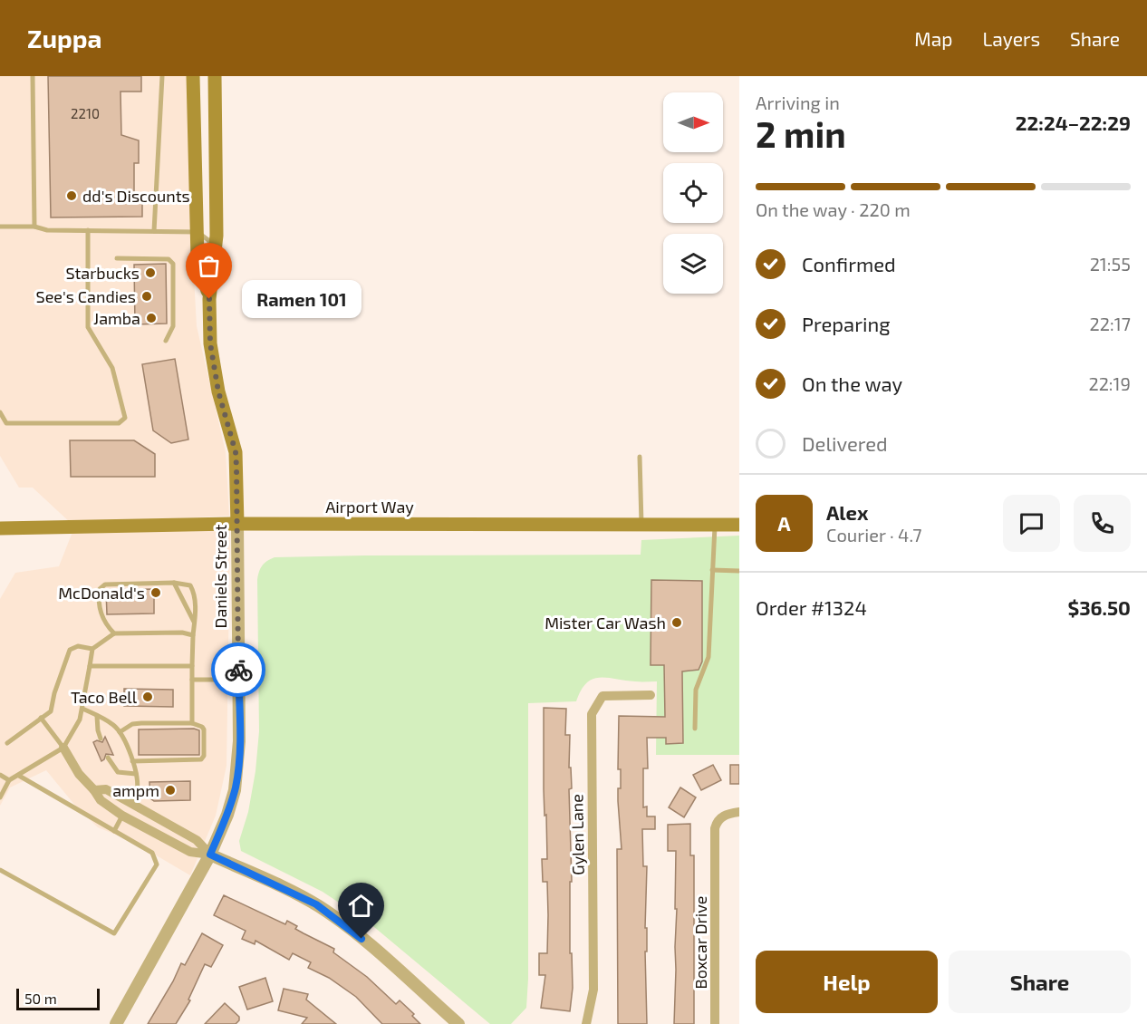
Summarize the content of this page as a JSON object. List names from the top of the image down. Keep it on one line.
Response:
{"streets":{"main road":["Airport Way","Daniels Street"],"street":["Gylen Lane","Boxcar Drive"]},"crossings":[["Airport Way","Daniels Street"]],"places":["dd's Discounts","Starbucks","See's Candies","Ramen 101","Jamba","McDonald's","Mister Car Wash","Taco Bell","ampm"],"house_numbers":["2210"],"scale_bar":"50 m","north":"right","page":{"header":"Zuppa","nav":["Map","Layers","Share"],"heading":["2 min","Arriving in","22:24–22:29"],"panel":["Alex","Courier · 4.7","Order #1324","$36.50"],"bar":"On the way · 220 m","list":[["Confirmed","21:55"],["Preparing","22:17"],["On the way","22:19"],"Delivered"],"bubble":"Ramen 101","round":"A","buttons":["Help","Share"],"scale":"50 m"}}
